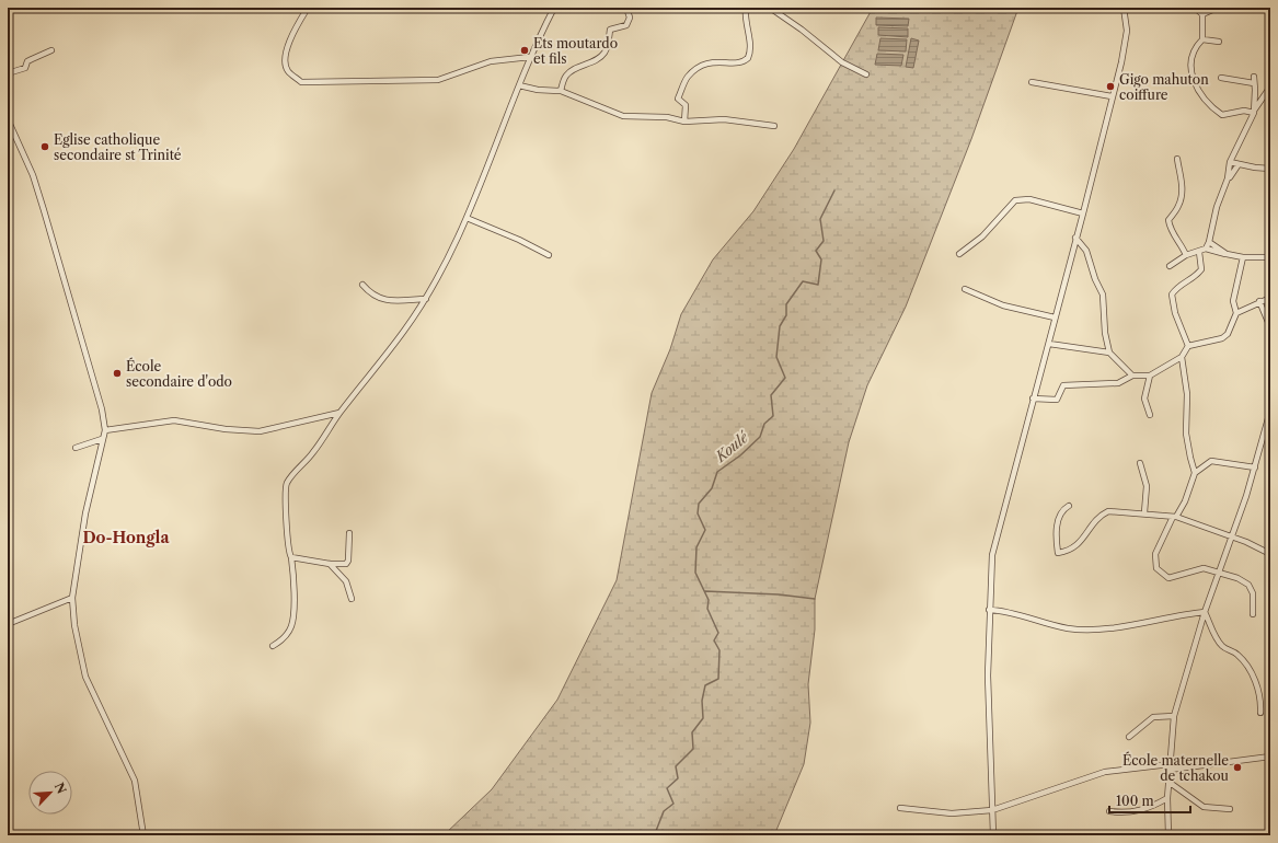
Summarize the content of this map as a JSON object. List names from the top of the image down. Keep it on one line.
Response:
{"districts":["Do-Hongla"],"water":["Koulé"],"places":["Ets moutardo et fils","Gigo mahuton coiffure","Eglise catholique secondaire st Trinité","École secondaire d'odo","École maternelle de tchakou"],"scale_bar":"100 m","north":"top right"}
